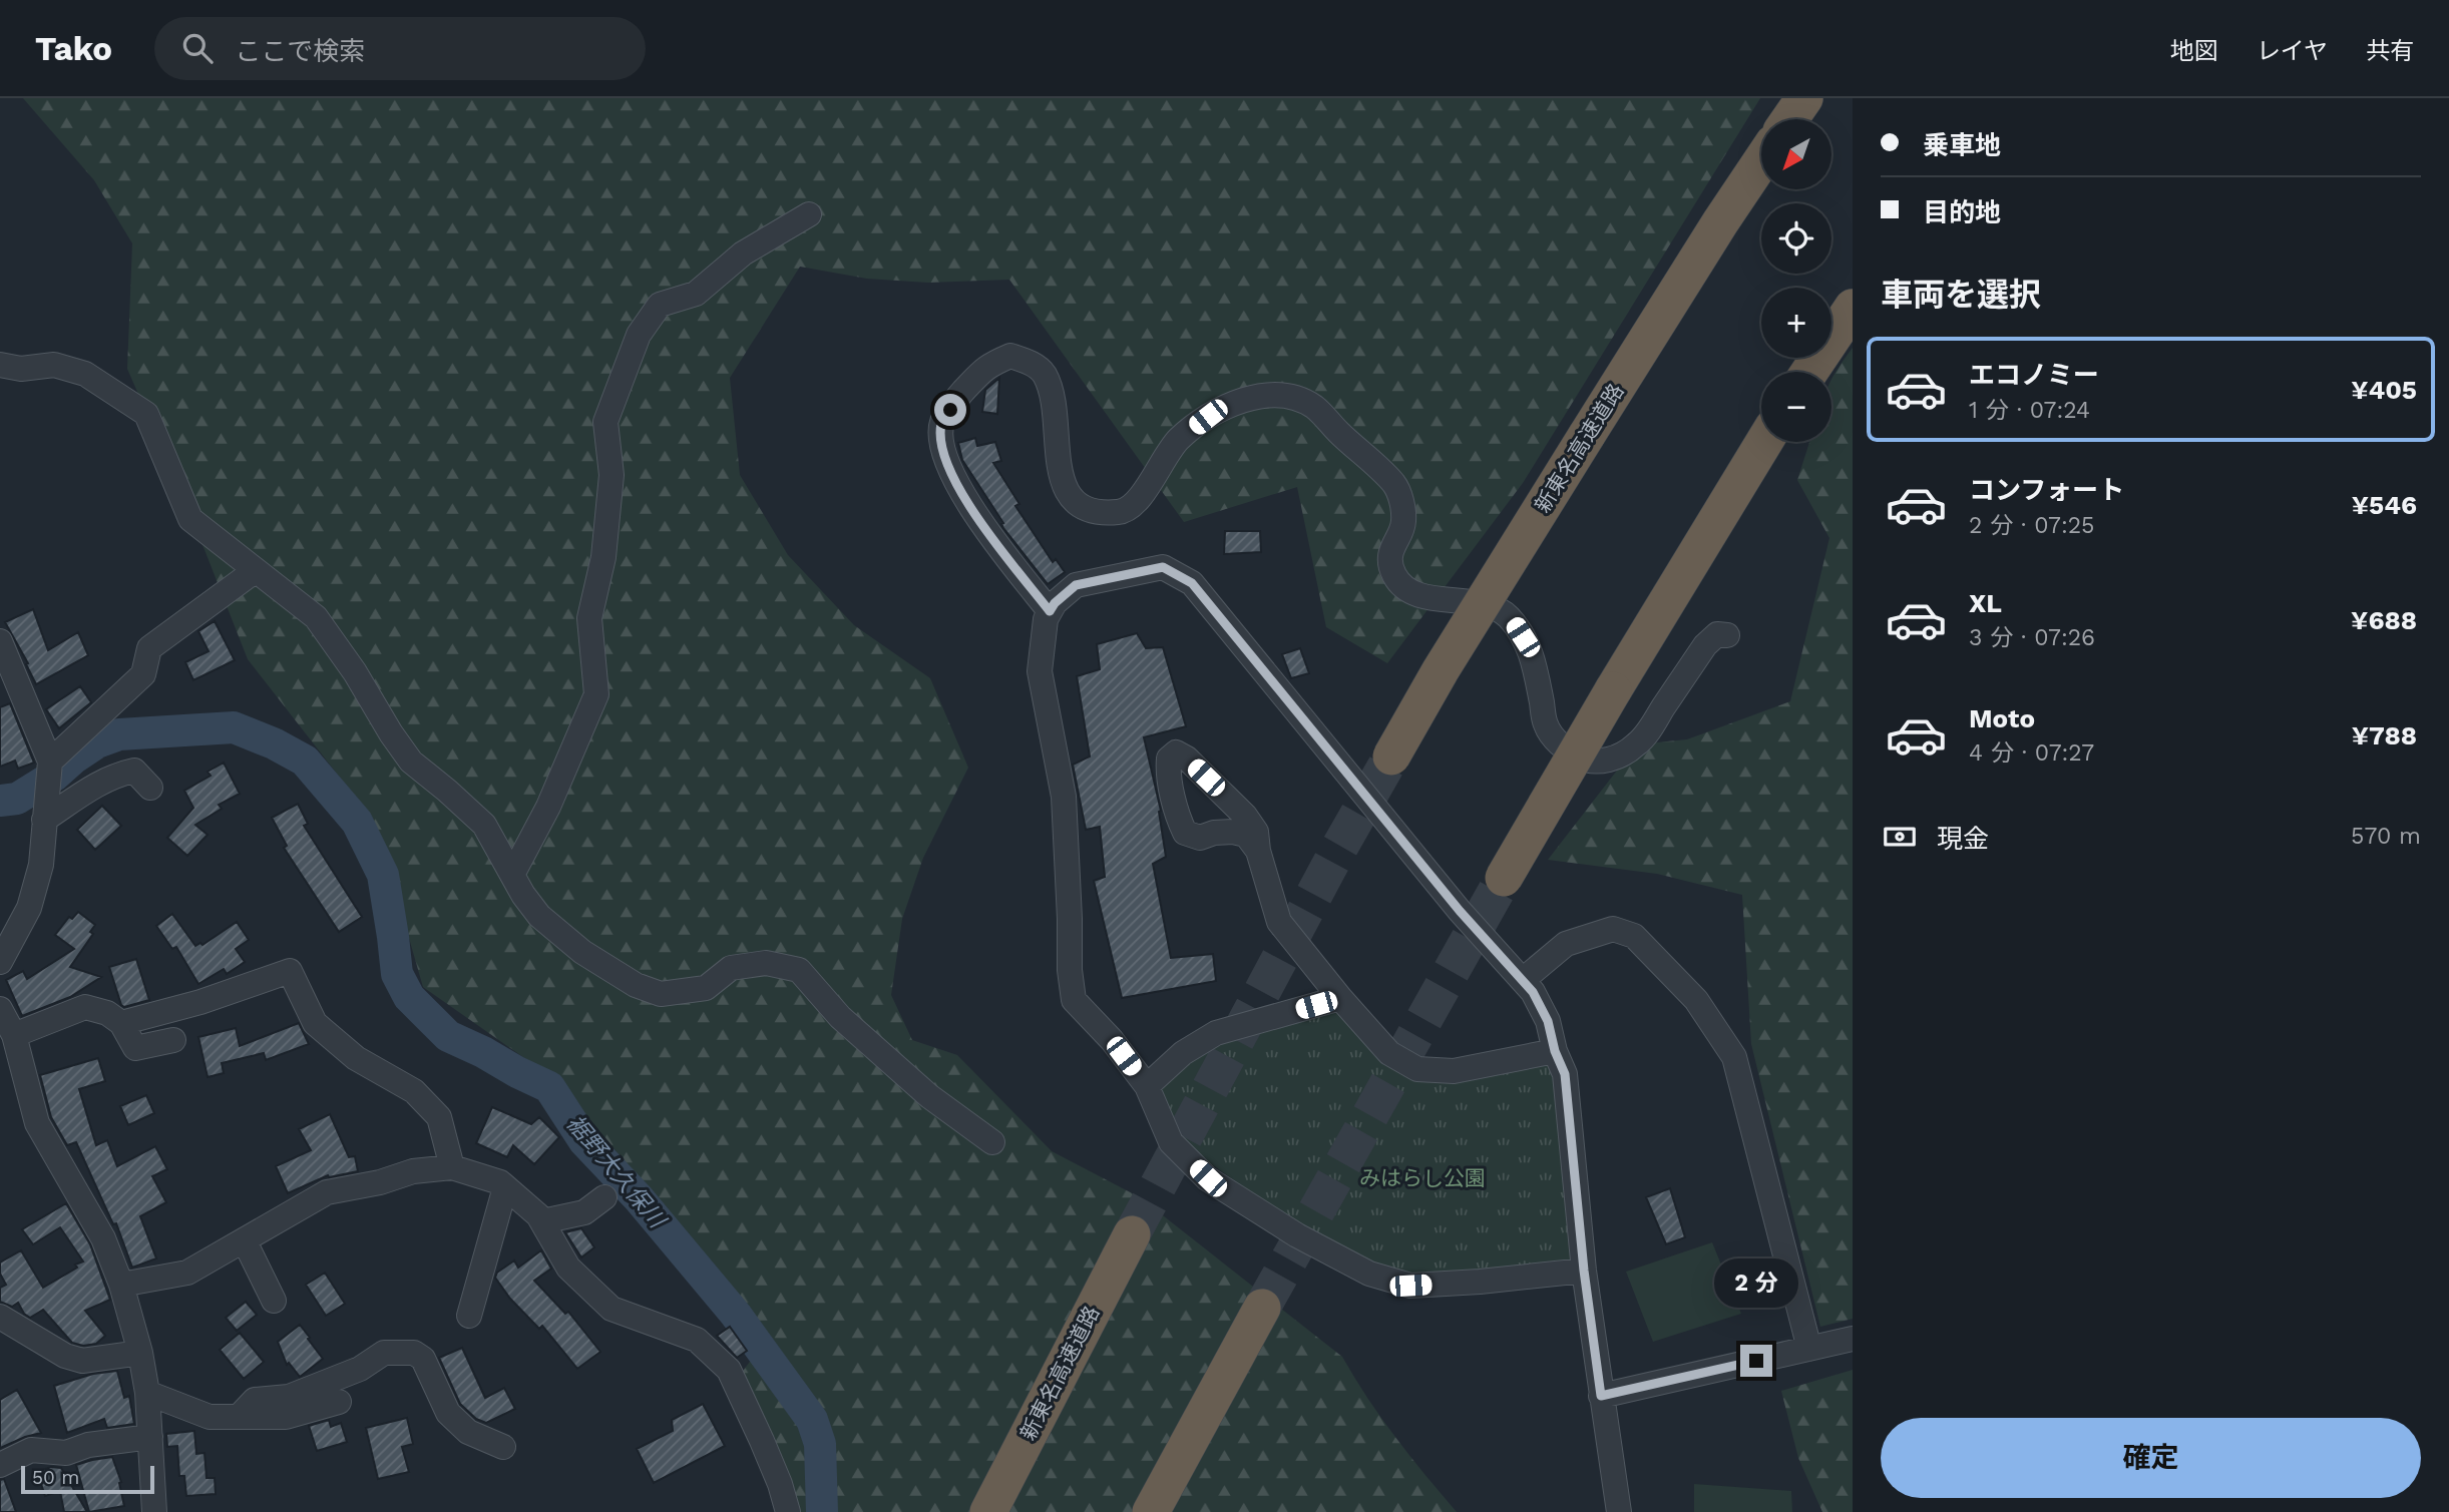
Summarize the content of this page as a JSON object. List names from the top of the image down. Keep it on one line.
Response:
{"streets":{"highway":["新東名高速道路"]},"water":["裾野大久保川"],"parks":["みはらし公園"],"scale_bar":"50 m","north":"bottom left","page":{"header":"Tako","search":"ここで検索","nav":["地図","レイヤ","共有"],"banner":["乗車地","目的地"],"map_buttons":["+","−"],"heading":"車両を選択","list":[{"name":"エコノミー","note":"1 分 · 07:24","value":"¥405"},{"name":"コンフォート","note":"2 分 · 07:25","value":"¥546"},{"name":"XL","note":"3 分 · 07:26","value":"¥688"},{"name":"Moto","note":"4 分 · 07:27","value":"¥788"}],"pay":["現金","570 m"],"bubble":"2 分","buttons":"確定","scale":"50 m"}}
